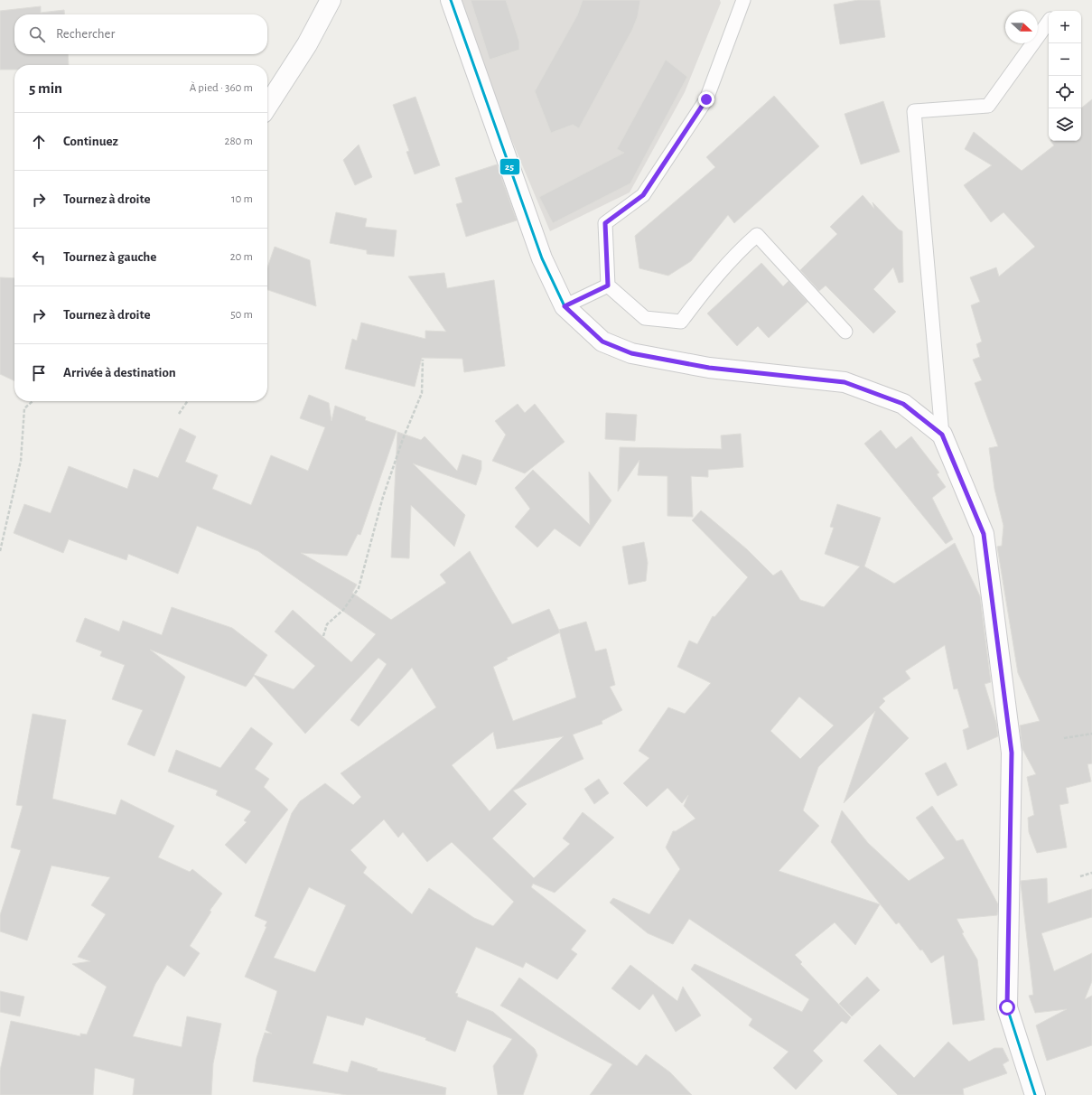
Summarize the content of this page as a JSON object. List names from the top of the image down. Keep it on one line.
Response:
{"lines":["transit line 25"],"north":"right","page":{"map_buttons":["+","−"],"search":"Rechercher","heading":["5 min","À pied · 360 m"],"list":[["Continuez","280 m"],["Tournez à droite","10 m"],["Tournez à gauche","20 m"],["Tournez à droite","50 m"],"Arrivée à destination"]}}
